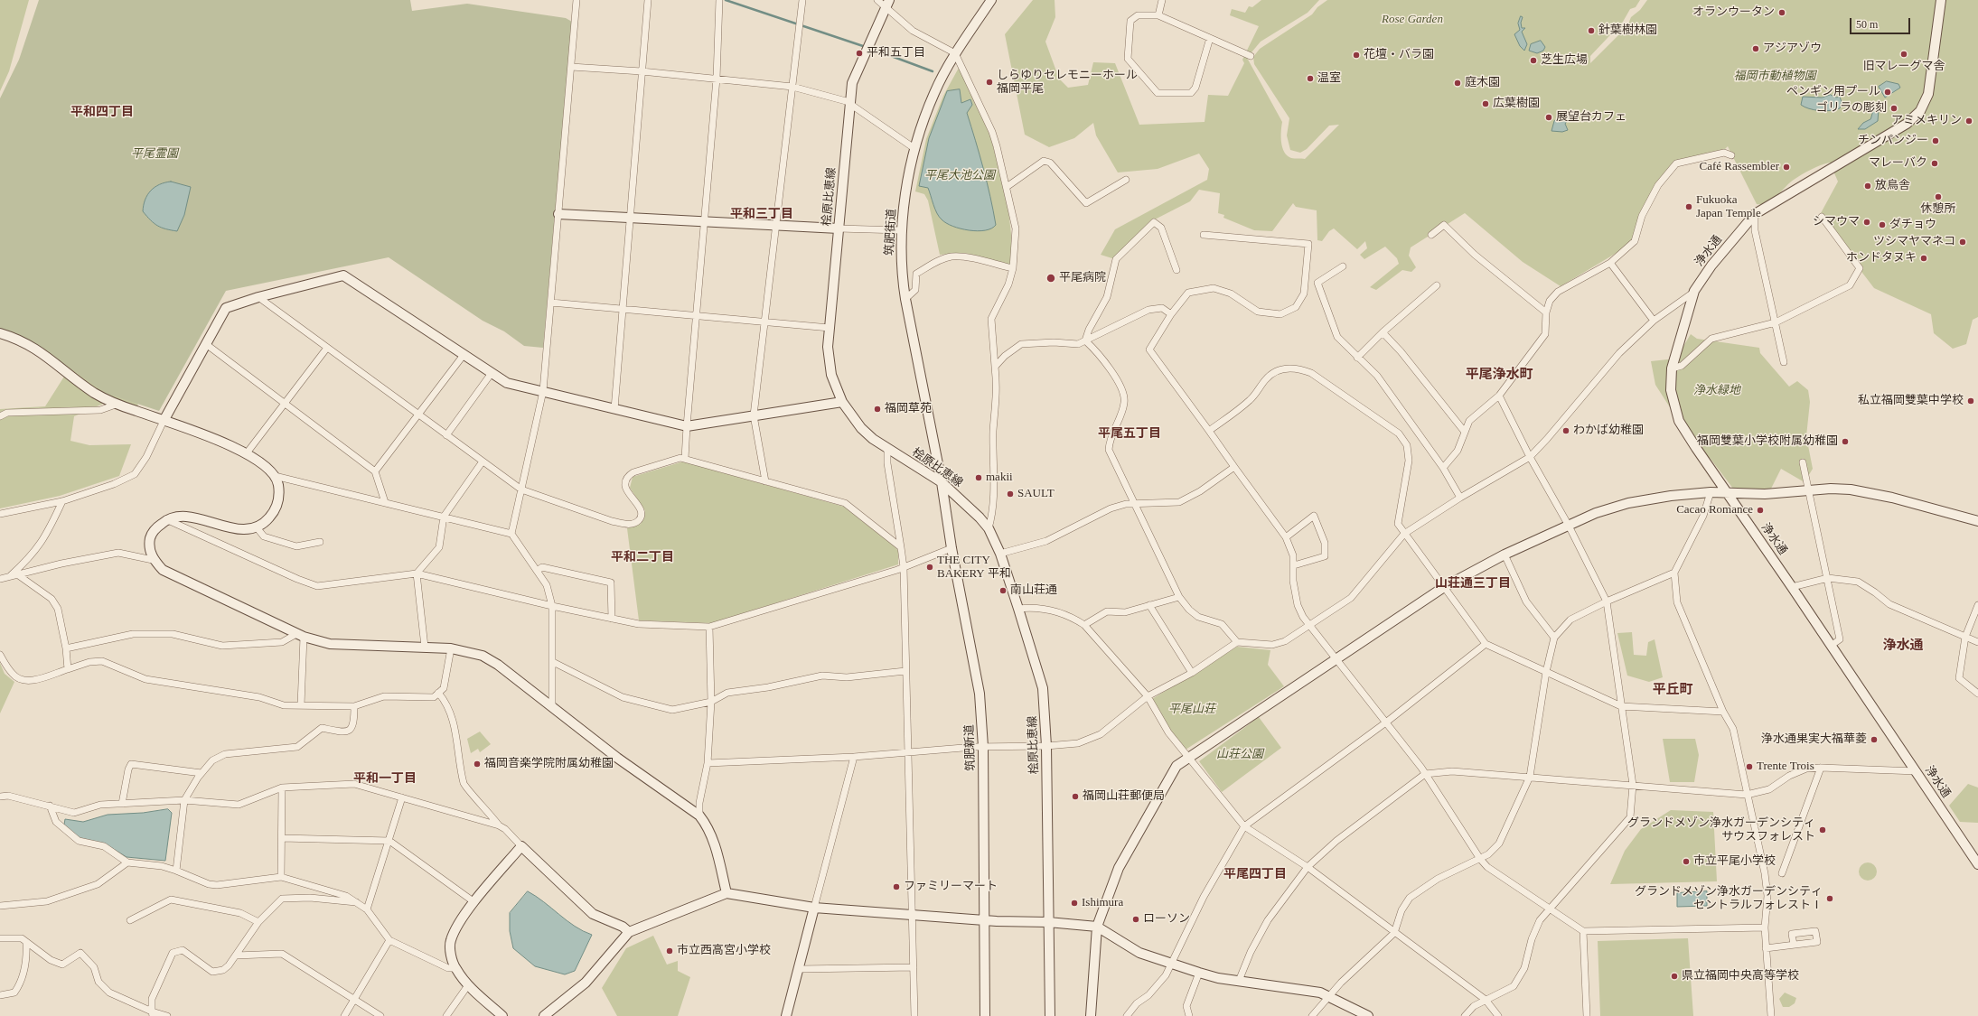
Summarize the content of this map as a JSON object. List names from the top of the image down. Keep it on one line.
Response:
{"streets":{"street":["桧原比恵線","筑肥街道","浄水通","筑肥新道"]},"crossings":[["桧原比恵線","筑肥街道"],["桧原比恵線","筑肥新道"],["筑肥街道","筑肥新道"]],"districts":["平和四丁目","平和三丁目","平尾浄水町","平尾五丁目","平和二丁目","山荘通三丁目","浄水通","平丘町","平和一丁目","平尾四丁目"],"parks":["Rose Garden","福岡市動植物園","平尾霊園","平尾大池公園","浄水緑地","平尾山荘","山荘公園"],"places":["オランウータン","針葉樹林園","アジアゾウ","平和五丁目","旧マレーグマ舎","花壇・バラ園","芝生広場","温室","しらゆりセレモニーホール 福岡平尾","庭木園","ペンギン用プール","広葉樹園","ゴリラの彫刻","展望台カフェ","アミメキリン","チンパンジー","マレーバク","Café Rassembler","放鳥舎","休憩所","Fukuoka Japan Temple","シマウマ","ダチョウ","ツシマヤマネコ","ホンドタヌキ","平尾病院","私立福岡雙葉中学校","福岡草苑","わかば幼稚園","福岡雙葉小学校附属幼稚園","makii","SAULT","Cacao Romance","THE CITY BAKERY 平和","南山荘通","浄水通果実大福華菱","福岡音楽学院附属幼稚園","Trente Trois","福岡山荘郵便局","グランドメゾン浄水ガーデンシティ サウスフォレスト","市立平尾小学校","ファミリーマート","グランドメゾン浄水ガーデンシティ セントラルフォレストⅠ","Ishimura","ローソン","市立西高宮小学校","県立福岡中央高等学校"],"scale_bar":"50 m"}
